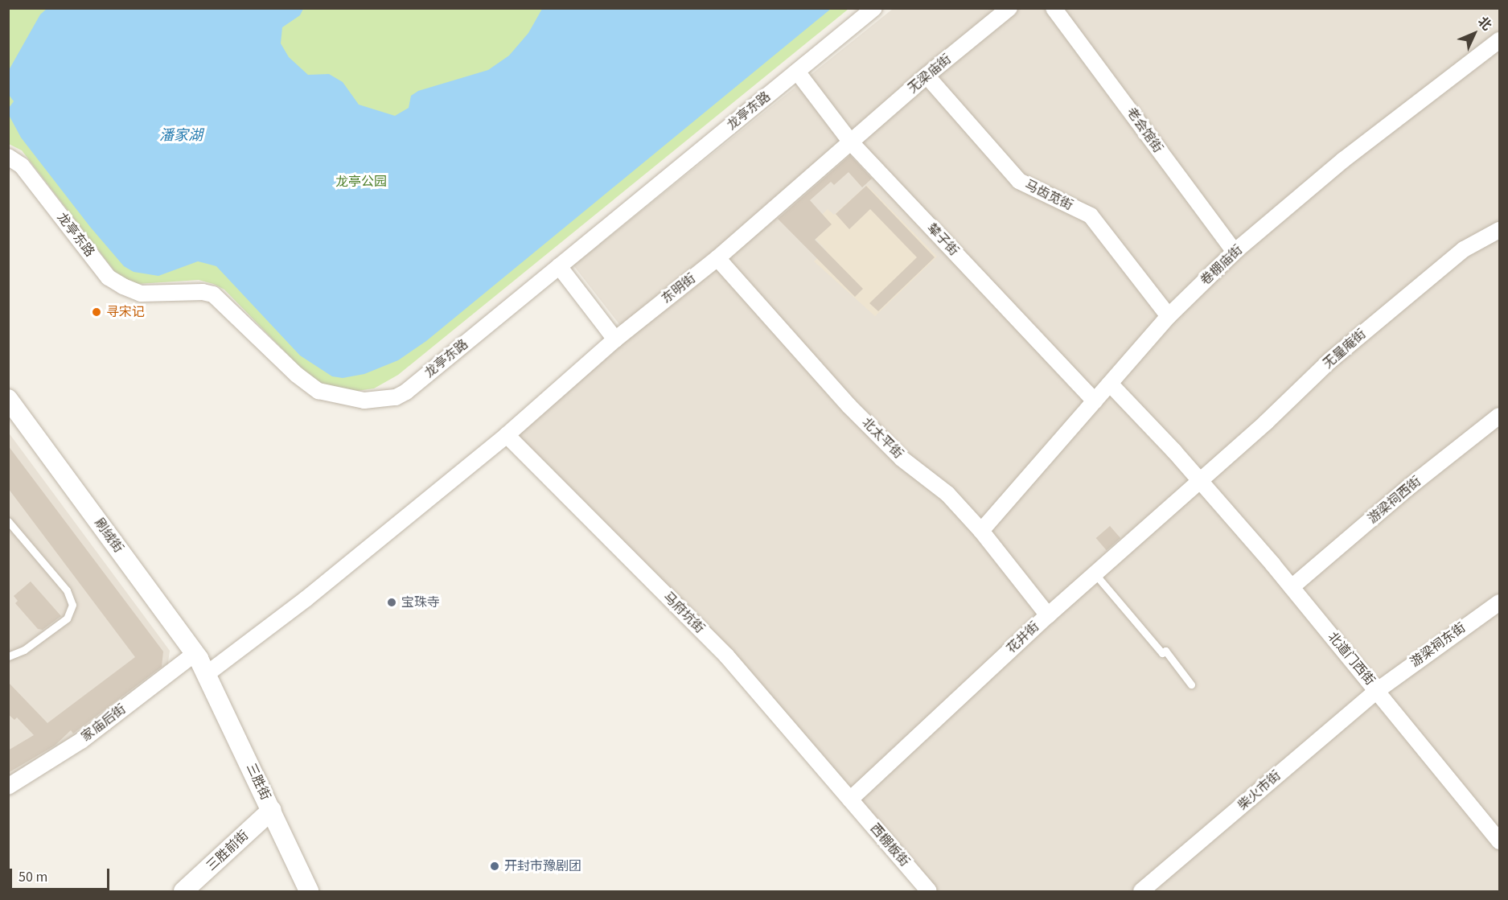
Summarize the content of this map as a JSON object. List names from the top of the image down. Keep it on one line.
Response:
{"streets":{"street":["无梁庙街","龙亭东路","老会馆街","马齿苋街","辇子街","卷棚庙街","东明街","无量庵街","北太平街","游梁祠西街","刷绒街","马府坑街","花井街","游梁祠东街","北道门西街","家庙后街","三胜街","柴火市街","西棚板街","三胜前街"]},"crossings":[["无梁庙街","马齿苋街"],["无梁庙街","辇子街"],["无梁庙街","东明街"],["龙亭东路","辇子街"],["老会馆街","卷棚庙街"],["马齿苋街","卷棚庙街"],["辇子街","卷棚庙街"],["辇子街","东明街"],["卷棚庙街","北太平街"],["卷棚庙街","北道门西街"],["东明街","北太平街"],["东明街","刷绒街"],["东明街","马府坑街"],["东明街","三胜街"],["无量庵街","花井街"],["无量庵街","北道门西街"],["北太平街","花井街"],["游梁祠西街","北道门西街"],["刷绒街","家庙后街"],["刷绒街","三胜街"],["马府坑街","花井街"],["马府坑街","西棚板街"],["花井街","北道门西街"],["花井街","西棚板街"],["游梁祠东街","北道门西街"],["游梁祠东街","柴火市街"],["北道门西街","柴火市街"],["三胜街","三胜前街"]],"water":["潘家湖"],"parks":["龙亭公园"],"places":["寻宋记","宝珠寺","开封市豫剧团"],"scale_bar":"50 m","north":"top right"}
